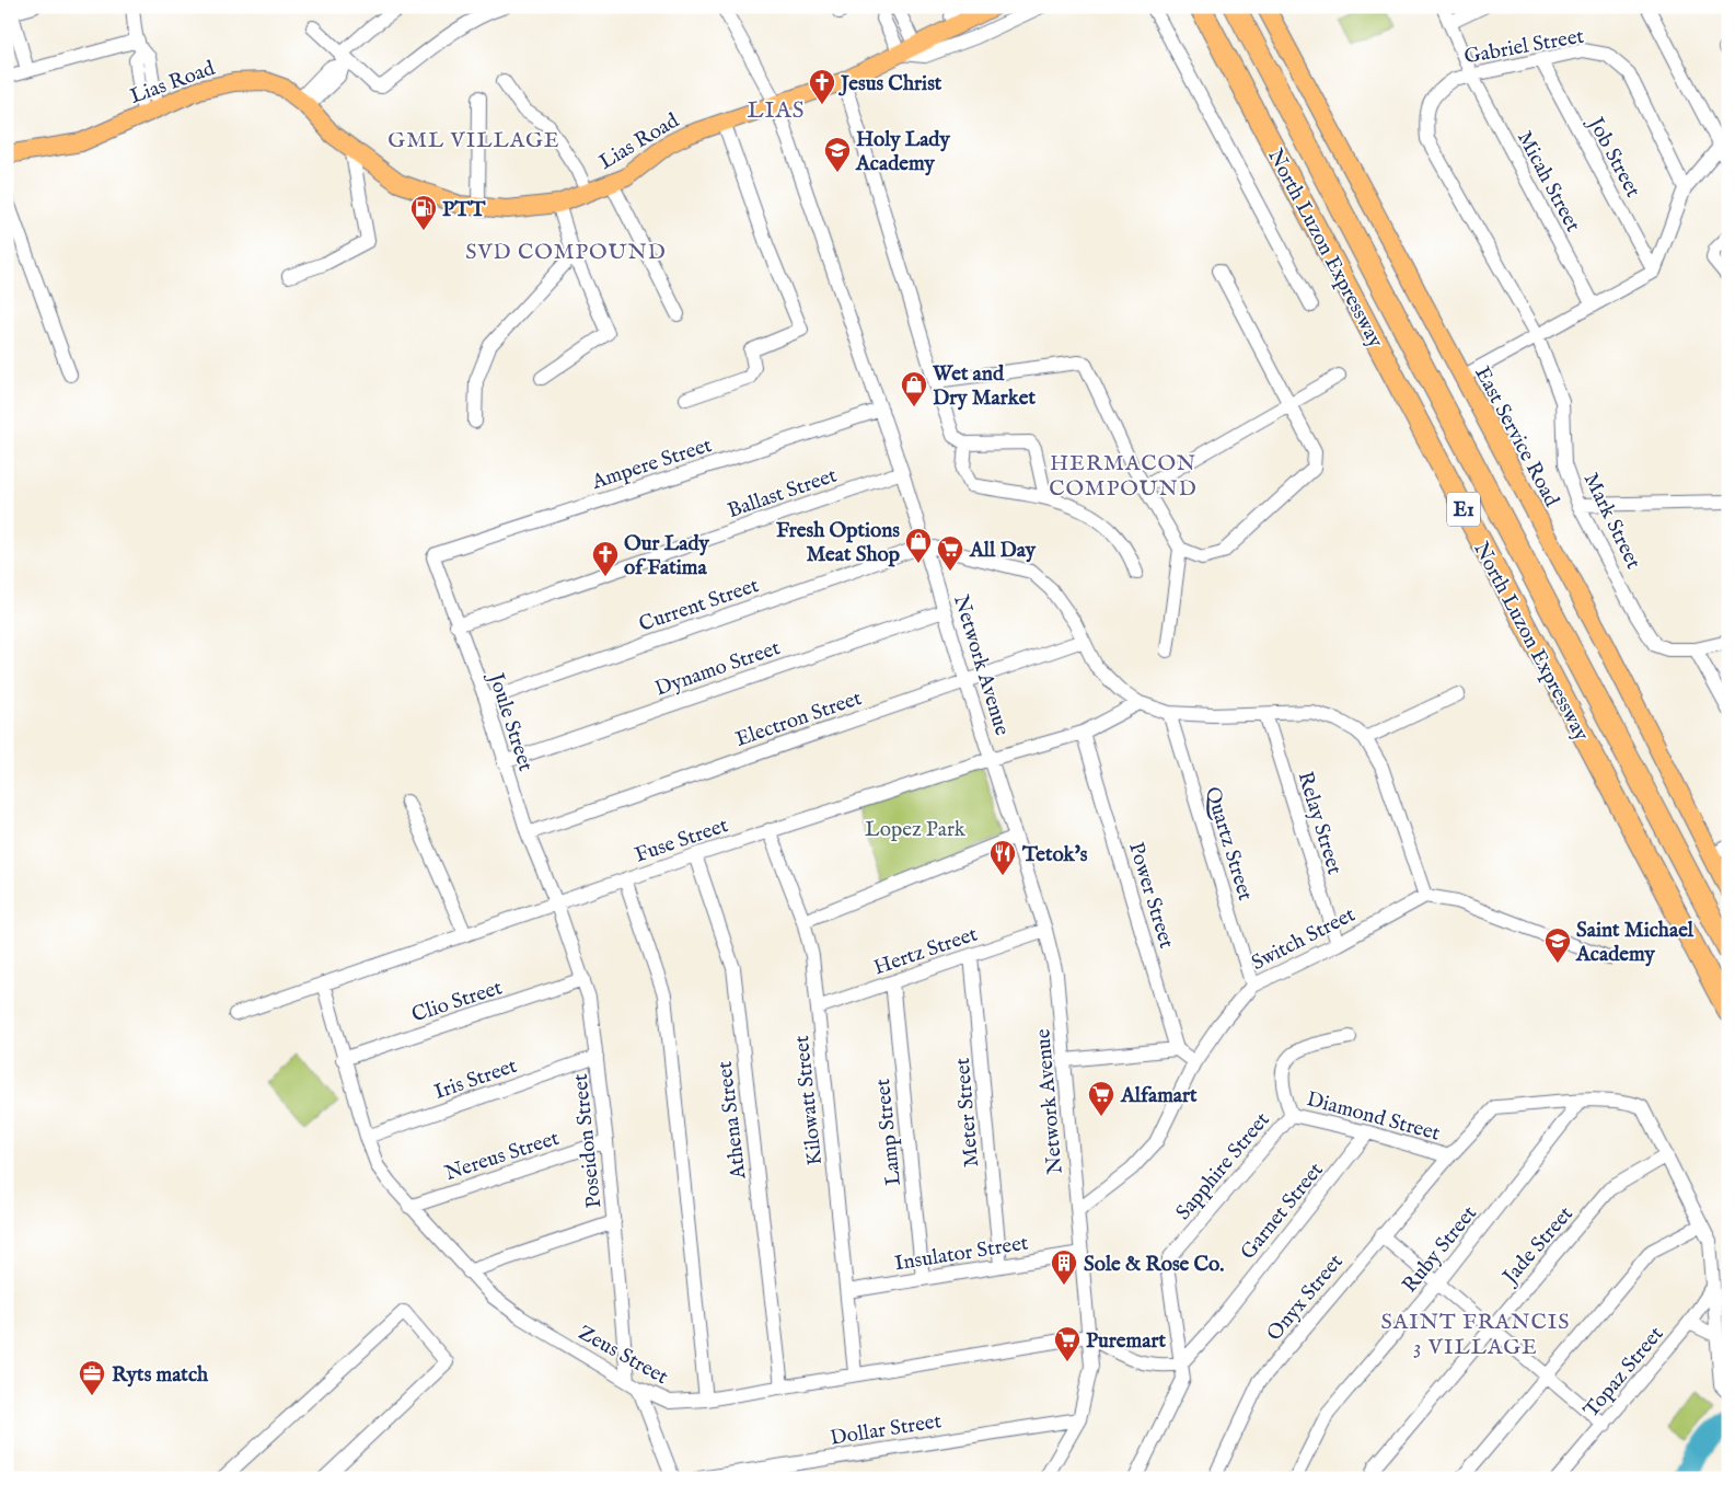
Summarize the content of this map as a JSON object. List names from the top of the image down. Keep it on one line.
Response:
{"streets":{"highway":["North Luzon Expressway","E1"],"main road":["Lias Road","East Service Road"],"street":["Gabriel Street","Job Street","Micah Street","Ampere Street","Ballast Street","Mark Street","Current Street","Network Avenue","Dynamo Street","Electron Street","Joule Street","Relay Street","Fuse Street","Quartz Street","Power Street","Switch Street","Hertz Street","Clio Street","Iris Street","Kilowatt Street","Meter Street","Diamond Street","Athena Street","Lamp Street","Poseidon Street","Nereus Street","Sapphire Street","Garnet Street","Jade Street","Ruby Street","Insulator Street","Onyx Street","Zeus Street","Topaz Street","Dollar Street"]},"crossings":[["Gabriel Street","Job Street"],["Gabriel Street","Micah Street"],["Gabriel Street","Mark Street"],["Lias Road","Network Avenue"],["Ampere Street","Network Avenue"],["Ampere Street","Joule Street"],["Ballast Street","Network Avenue"],["Ballast Street","Joule Street"],["Current Street","Network Avenue"],["Current Street","Joule Street"],["Network Avenue","Dynamo Street"],["Network Avenue","Electron Street"],["Network Avenue","Fuse Street"],["Network Avenue","Switch Street"],["Network Avenue","Hertz Street"],["Network Avenue","Insulator Street"],["Network Avenue","Zeus Street"],["Network Avenue","Dollar Street"],["Dynamo Street","Joule Street"],["Electron Street","Joule Street"],["Joule Street","Fuse Street"],["Joule Street","Poseidon Street"],["Relay Street","Switch Street"],["Fuse Street","Power Street"],["Fuse Street","Kilowatt Street"],["Fuse Street","Athena Street"],["Fuse Street","Poseidon Street"],["Fuse Street","Zeus Street"],["Quartz Street","Switch Street"],["Hertz Street","Kilowatt Street"],["Hertz Street","Meter Street"],["Hertz Street","Lamp Street"],["Clio Street","Poseidon Street"],["Clio Street","Zeus Street"],["Iris Street","Poseidon Street"],["Iris Street","Zeus Street"],["Kilowatt Street","Insulator Street"],["Kilowatt Street","Zeus Street"],["Meter Street","Insulator Street"],["Diamond Street","Sapphire Street"],["Diamond Street","Garnet Street"],["Diamond Street","Jade Street"],["Diamond Street","Ruby Street"],["Diamond Street","Onyx Street"],["Diamond Street","Topaz Street"],["Athena Street","Zeus Street"],["Lamp Street","Insulator Street"],["Poseidon Street","Nereus Street"],["Poseidon Street","Zeus Street"],["Nereus Street","Zeus Street"],["Sapphire Street","Garnet Street"]],"districts":["LIAS","GML VILLAGE","SVD COMPOUND","HERMACON COMPOUND","SAINT FRANCIS 3 VILLAGE"],"parks":["Lopez Park"],"places":{"church":["Jesus Christ","Our Lady of Fatima"],"school or university":["Holy Lady Academy","Saint Michael Academy"],"fuel station":["PTT"],"shop":["Wet and Dry Market","Fresh Options Meat Shop"],"supermarket":["All Day","Alfamart","Puremart"],"restaurant":["Tetok's"],"building":["Sole & Rose Co."],"office":["Ryts match"]}}
